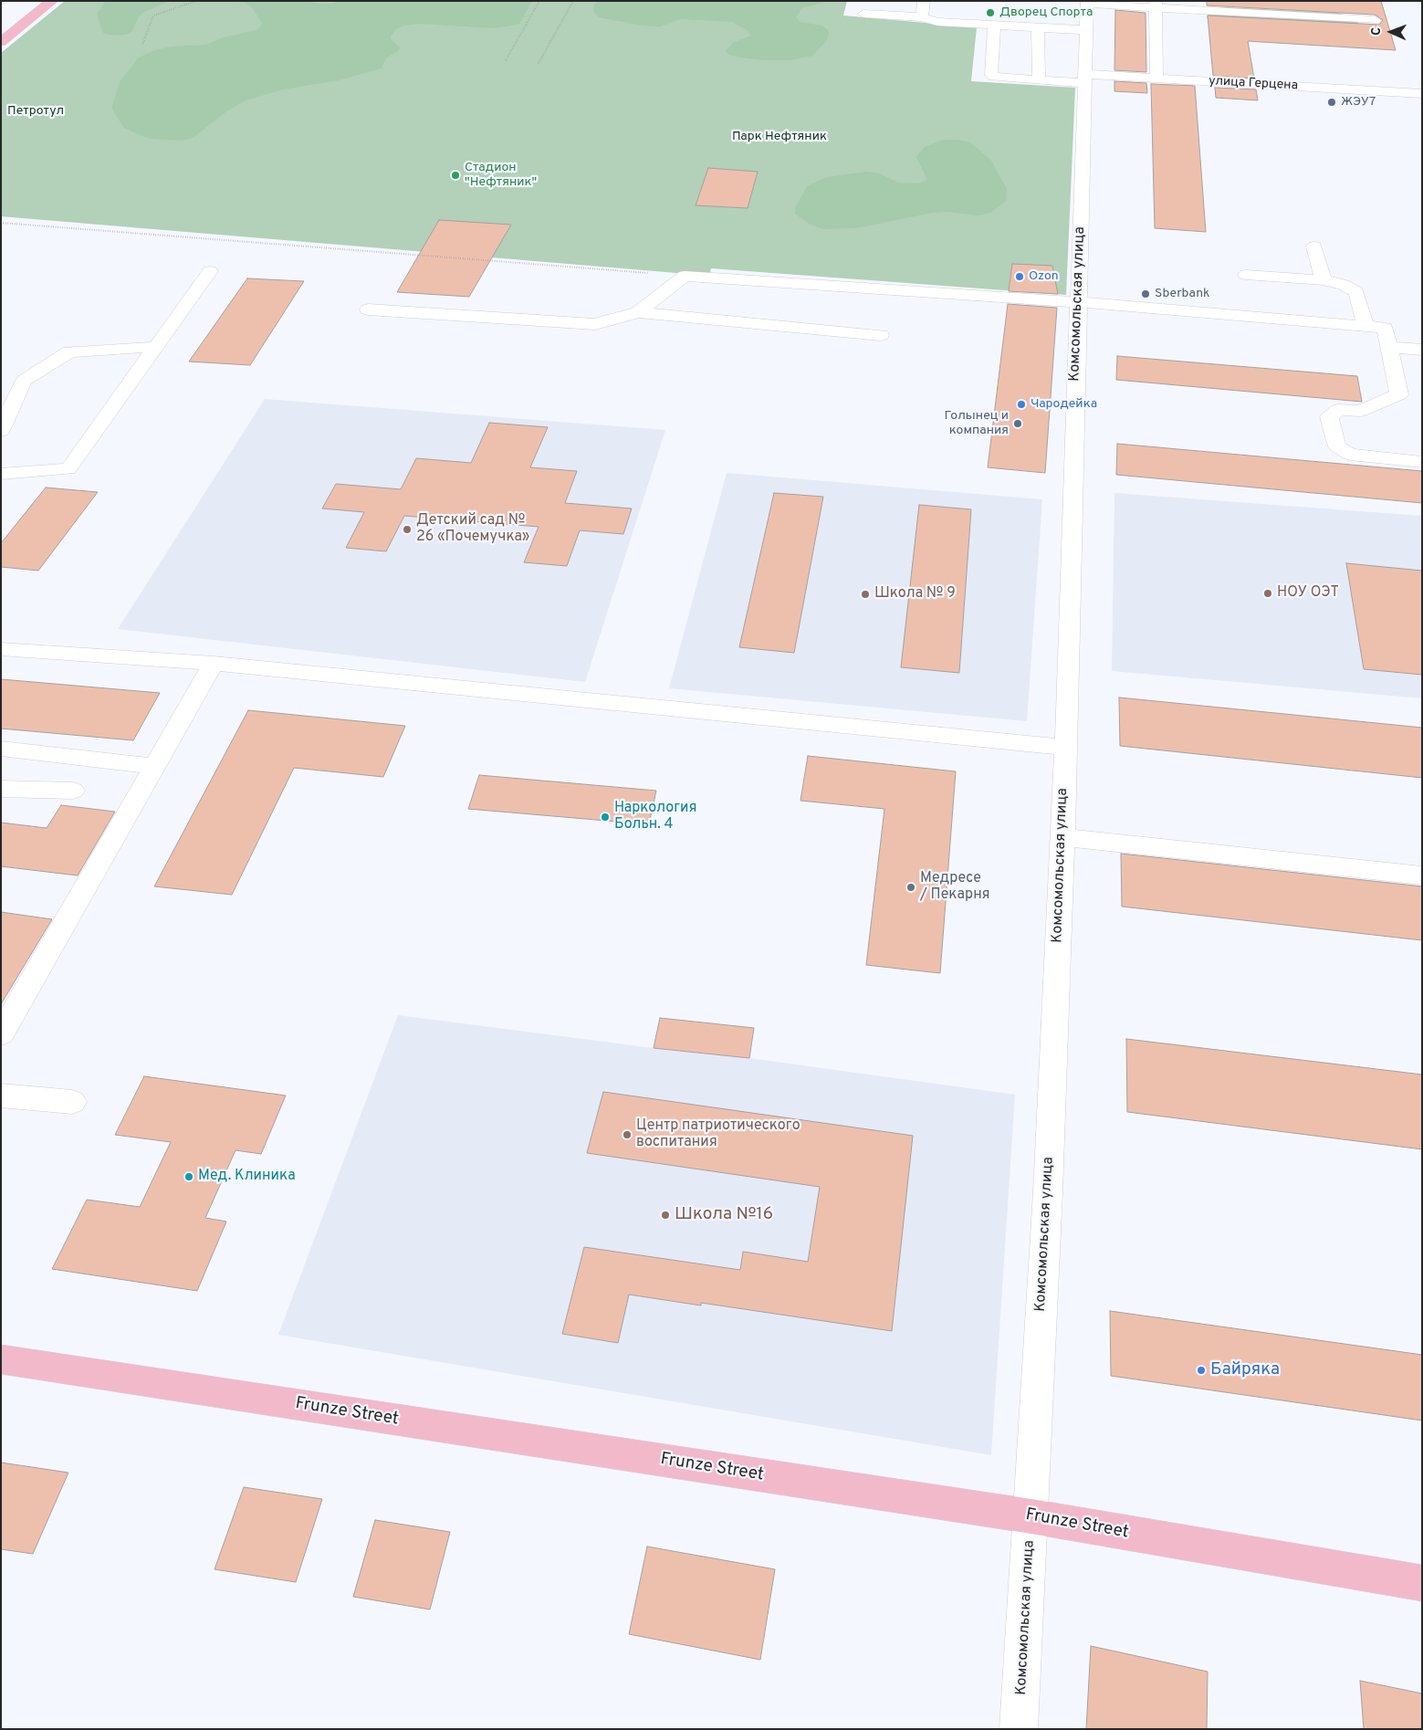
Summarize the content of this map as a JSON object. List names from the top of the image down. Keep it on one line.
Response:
{"streets":{"main road":["Frunze Street"],"street":["улица Герцена","Комсомольская улица"]},"crossings":[["улица Герцена","Комсомольская улица"],["Комсомольская улица","Frunze Street"]],"parks":["Петротул","Парк Нефтяник"],"places":["Дворец Спорта","ЖЭУ7","Стадион \"Нефтяник\"","Ozon","Sberbank","Чародейка","Голынец и компания","Детский сад № 26 «Почемучка»","НОУ ОЭТ","Школа № 9","Наркология Больн. 4","Медресе / Пекарня","Центр патриотического воспитания","Мед. Клиника","Школа №16","Байряка"],"north":"left"}
